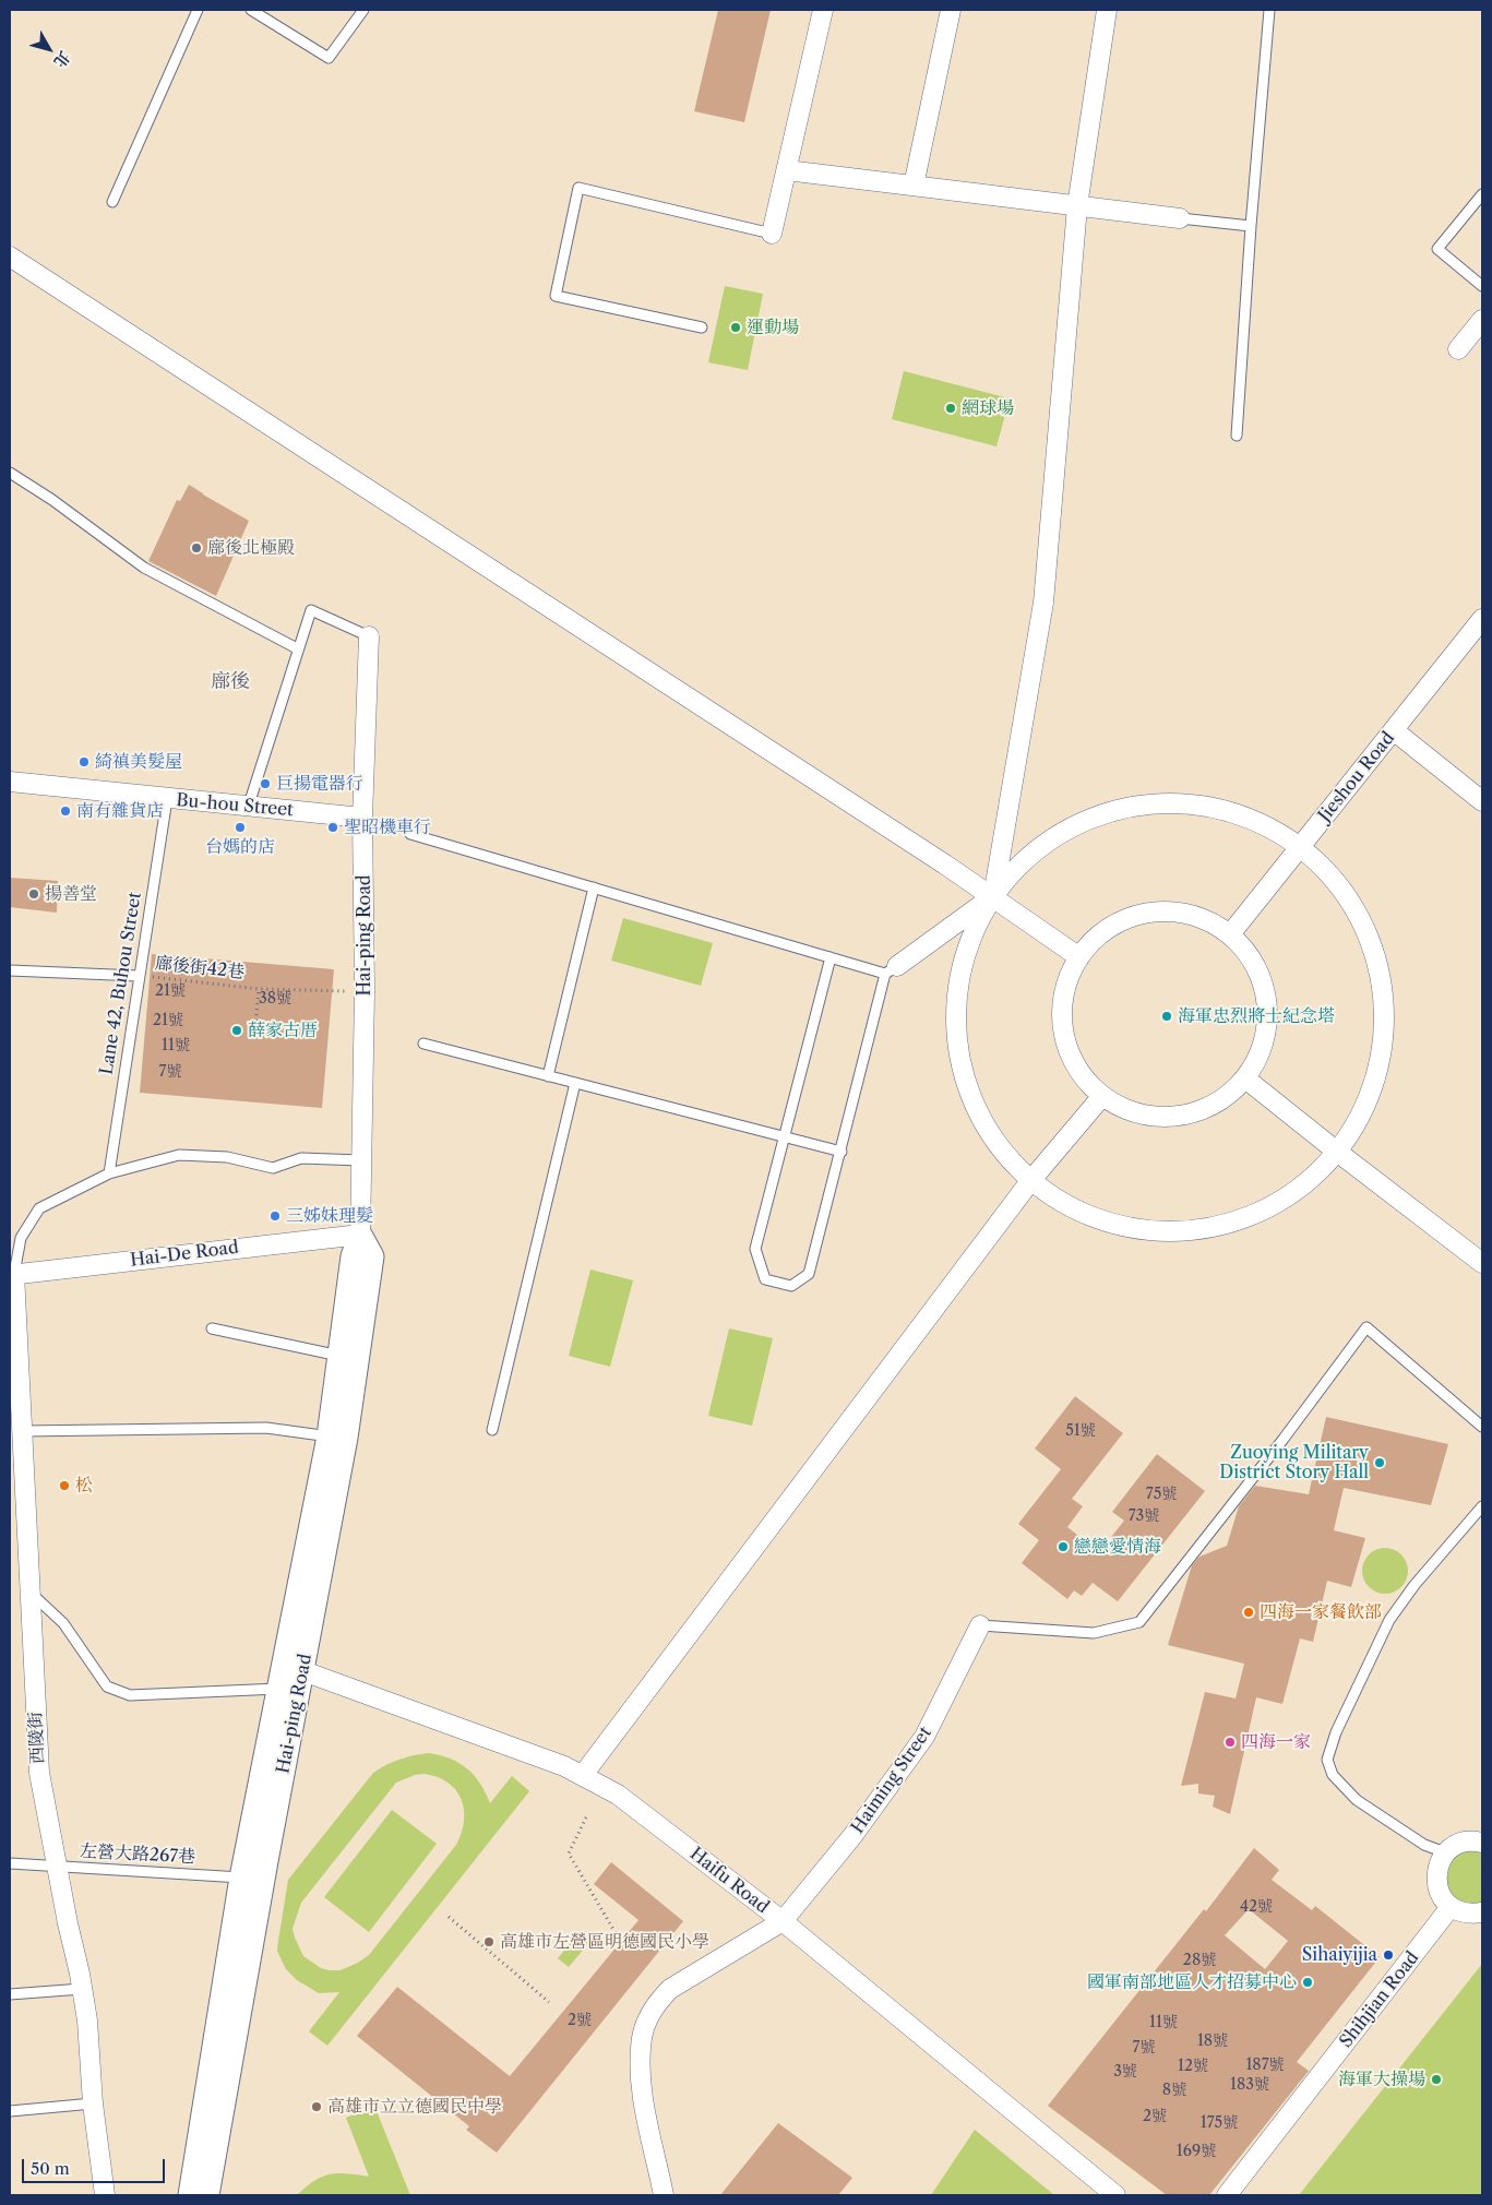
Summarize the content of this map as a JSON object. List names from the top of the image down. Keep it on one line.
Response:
{"streets":{"street":["Jieshou Road","Bu-hou Street","Hai-ping Road","Hai-De Road","西陵街","Haiming Street","Haifu Road","Shihjian Road"],"lane":["Lane 42, Buhou Street","左營大路267巷"],"path":["廍後街42巷"]},"crossings":[["Bu-hou Street","Hai-ping Road"],["Bu-hou Street","Lane 42, Buhou Street"],["Hai-ping Road","廍後街42巷"],["Hai-ping Road","Hai-De Road"],["Hai-ping Road","左營大路267巷"],["Hai-ping Road","Haifu Road"],["廍後街42巷","Lane 42, Buhou Street"],["Hai-De Road","西陵街"],["西陵街","左營大路267巷"],["Haiming Street","Haifu Road"]],"districts":["廍後"],"places":["運動場","網球場","廍後北極殿","綺禛美髮屋","巨揚電器行","南有雜貨店","台媽的店","聖昭機車行","揚善堂","海軍忠烈將士紀念塔","薛家古厝","三姊妹理髮","Zuoying Military District Story Hall","松","戀戀愛情海","四海一家餐飲部","四海一家","高雄市左營區明德國民小學","Sihaiyijia","國軍南部地區人才招募中心","海軍大操場","高雄市立立德國民中學"],"house_numbers":["21號","38號","21號","11號","7號","51號","75號","73號","42號","28號","2號","11號","18號","7號","187號","12號","3號","183號","8號","2號","175號","169號"],"scale_bar":"50 m","north":"bottom right"}
